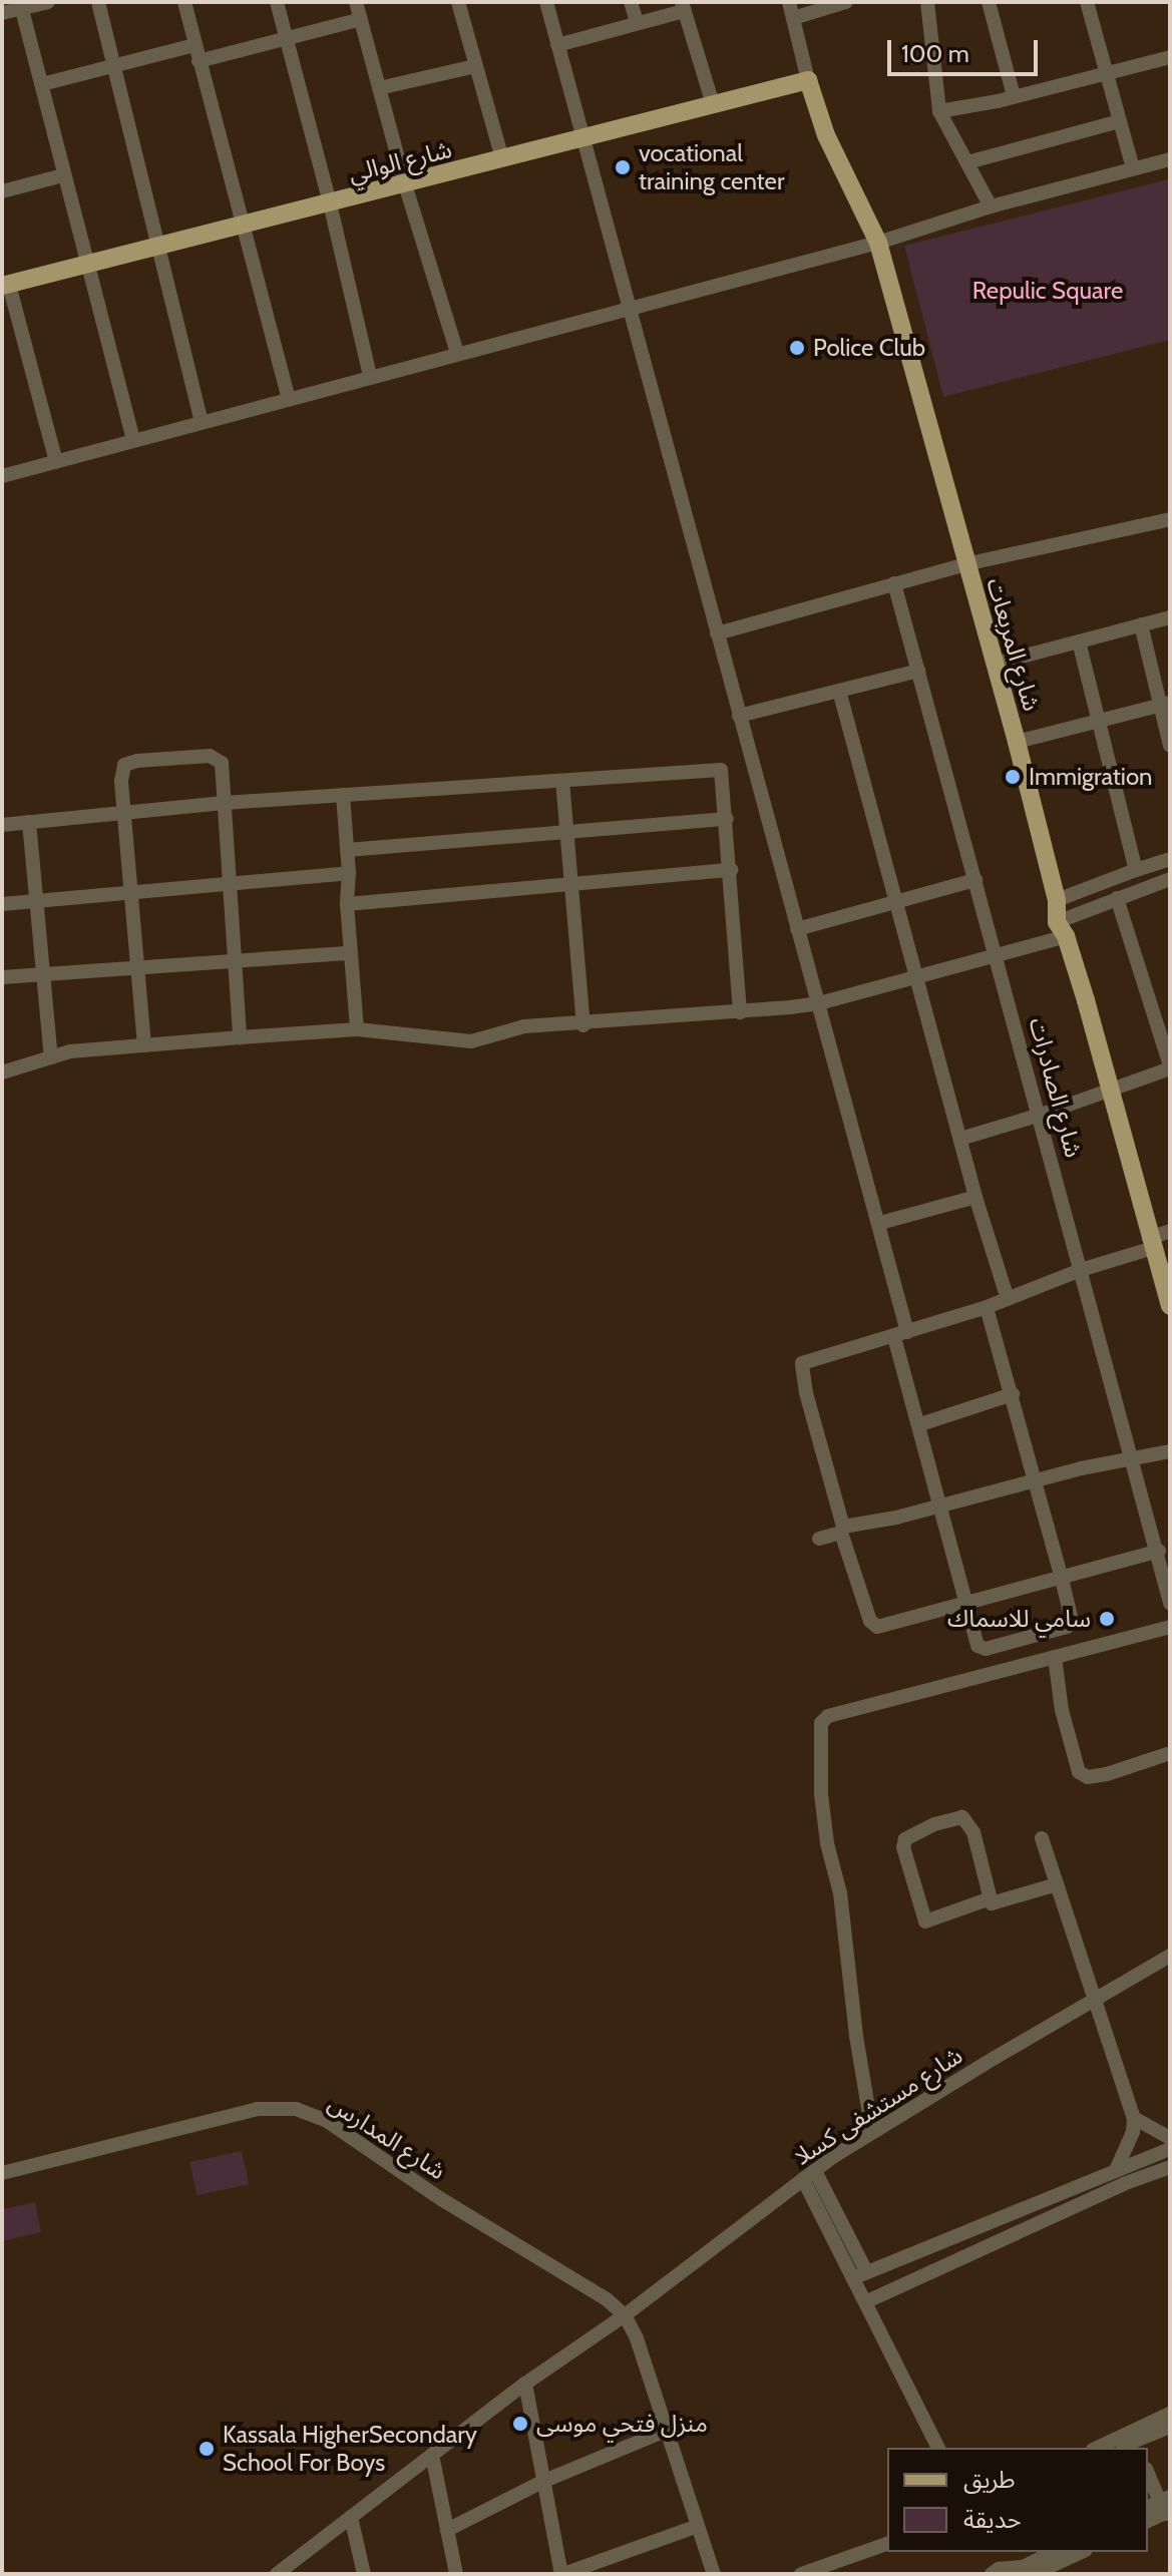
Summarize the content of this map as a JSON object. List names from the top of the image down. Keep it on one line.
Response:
{"streets":{"main road":["شارع الوالي","شارع المربعات"],"street":["شارع الصادرات","شارع مستشفى كسلا","شارع المدارس"]},"crossings":[["شارع الوالي","شارع المربعات"],["شارع مستشفى كسلا","شارع المدارس"]],"parks":["Repulic Square"],"places":["vocational training center","Police Club","Immigration","سامي للاسماك","منزل فتحي موسى","Kassala HigherSecondary School For Boys"],"legend":["طريق","حديقة"],"scale_bar":"100 m"}
